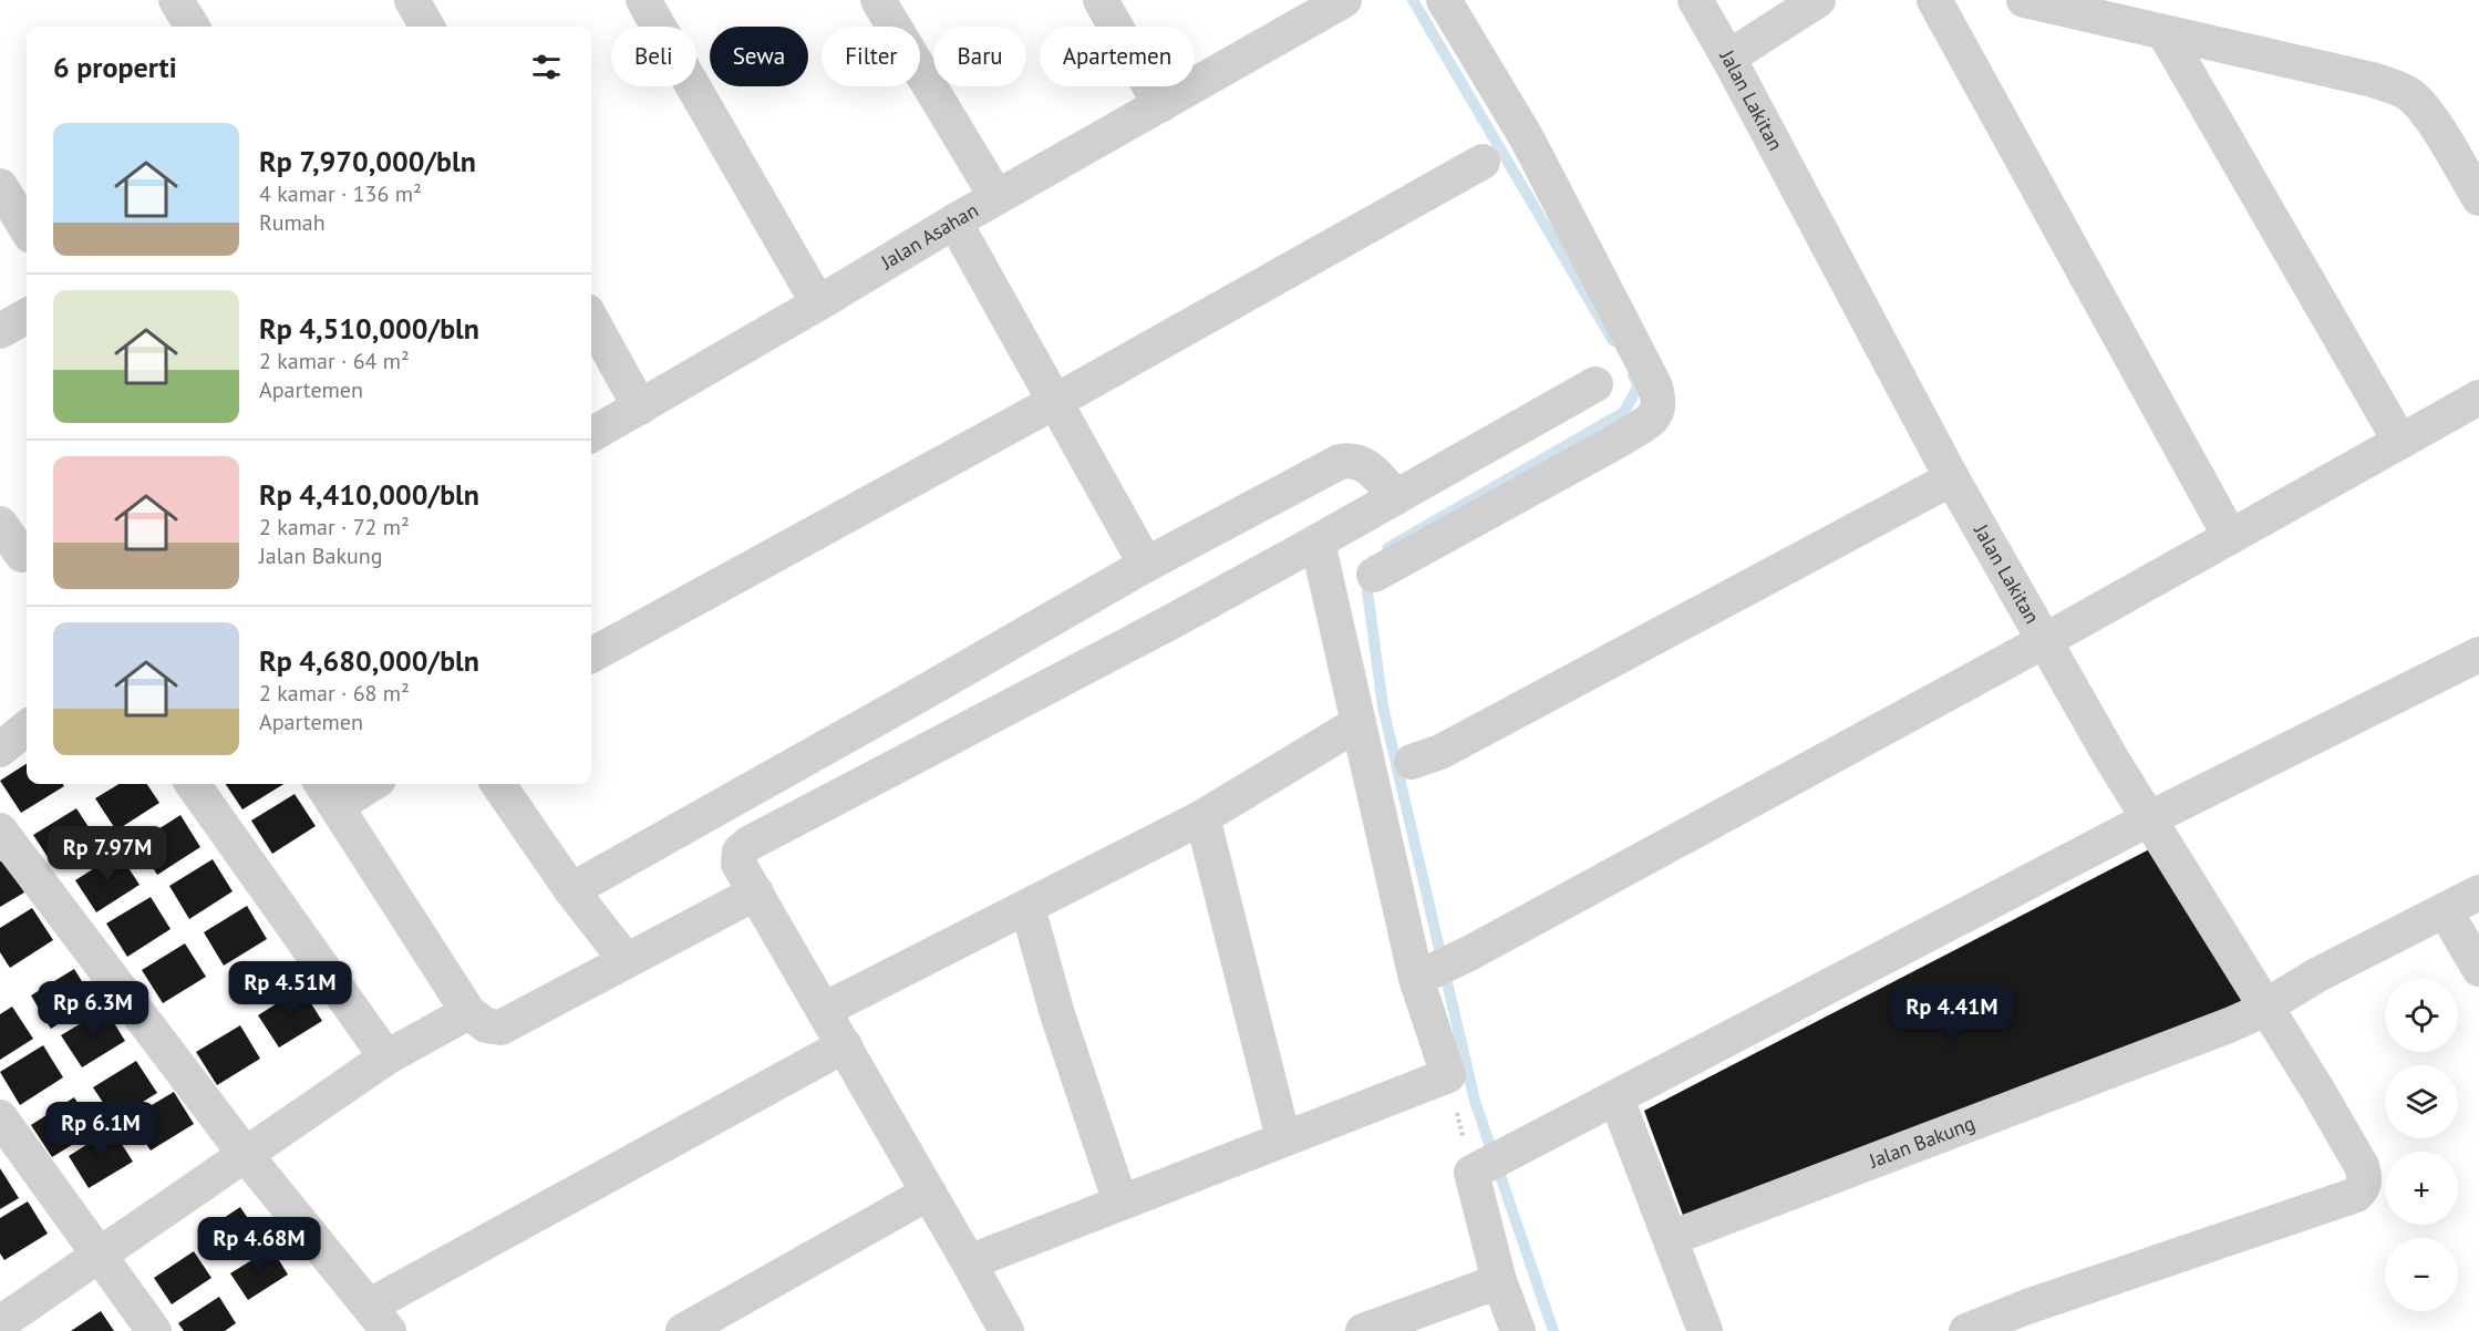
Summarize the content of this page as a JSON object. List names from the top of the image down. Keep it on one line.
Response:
{"streets":{"street":["Jalan Lakitan","Jalan Asahan","Jalan Bakung"]},"crossings":[["Jalan Lakitan","Jalan Bakung"]],"page":{"chip":["Beli","Sewa","Filter","Baru","Apartemen"],"heading":"6 properti","list":[{"name":"Rp 7,970,000/bln","note":"4 kamar · 136 m² · Rumah"},{"name":"Rp 4,510,000/bln","note":"2 kamar · 64 m² · Apartemen"},{"name":"Rp 4,410,000/bln","note":"2 kamar · 72 m² · Jalan Bakung"},{"name":"Rp 4,680,000/bln","note":"2 kamar · 68 m² · Apartemen"}],"price":["Rp 7.97M","Rp 4.51M","Rp 6.3M","Rp 4.41M","Rp 6.1M","Rp 4.68M"],"map_buttons":["+","−"]}}
